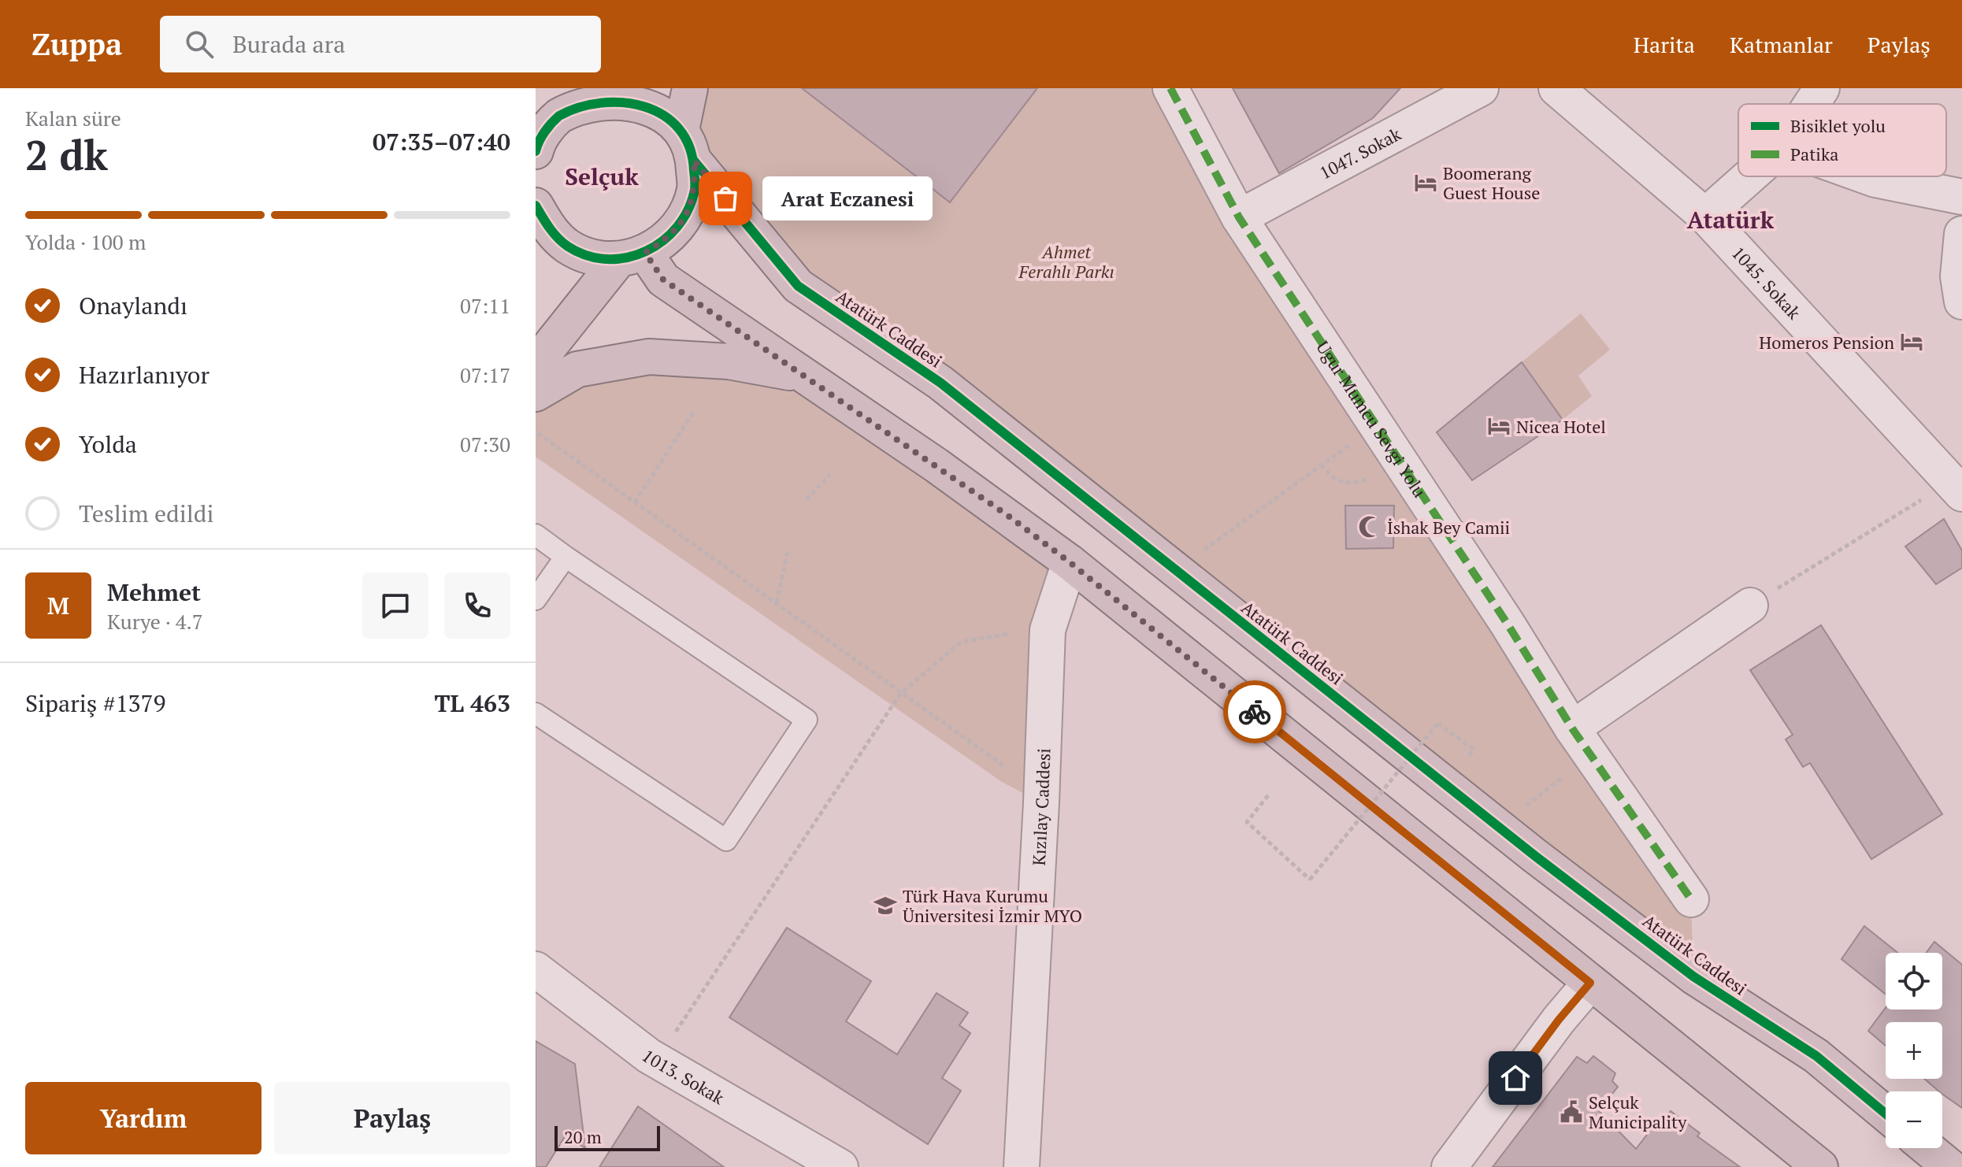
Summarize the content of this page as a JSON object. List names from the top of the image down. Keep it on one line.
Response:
{"streets":{"highway":["Atatürk Caddesi"],"street":["1047. Sokak","1045. Sokak","Ugur Mumcu Sevgi Yolu","Kızılay Caddesi","1013. Sokak"]},"crossings":[["1047. Sokak","Ugur Mumcu Sevgi Yolu"]],"districts":["Selçuk","Atatürk"],"parks":["Ahmet Ferahlı Parkı"],"places":{"hotel":["Boomerang Guest House","Homeros Pension","Nicea Hotel"],"other":["Arat Eczanesi"],"mosque":["İshak Bey Camii"],"school or university":["Türk Hava Kurumu Üniversitesi İzmir MYO"],"public building":["Selçuk Municipality"]},"legend":["Bisiklet yolu","Patika"],"scale_bar":"20 m","page":{"header":"Zuppa","search":"Burada ara","nav":["Harita","Katmanlar","Paylaş"],"heading":["2 dk","Kalan süre","07:35–07:40"],"panel":["Mehmet","Kurye · 4.7","Sipariş #1379","TL 463"],"bubble":"Arat Eczanesi","bar":"Yolda · 100 m","list":[["Onaylandı","07:11"],["Hazırlanıyor","07:17"],["Yolda","07:30"],"Teslim edildi"],"round":"M","map_buttons":["+","−"],"buttons":["Yardım","Paylaş"],"scale":"20 m"}}
